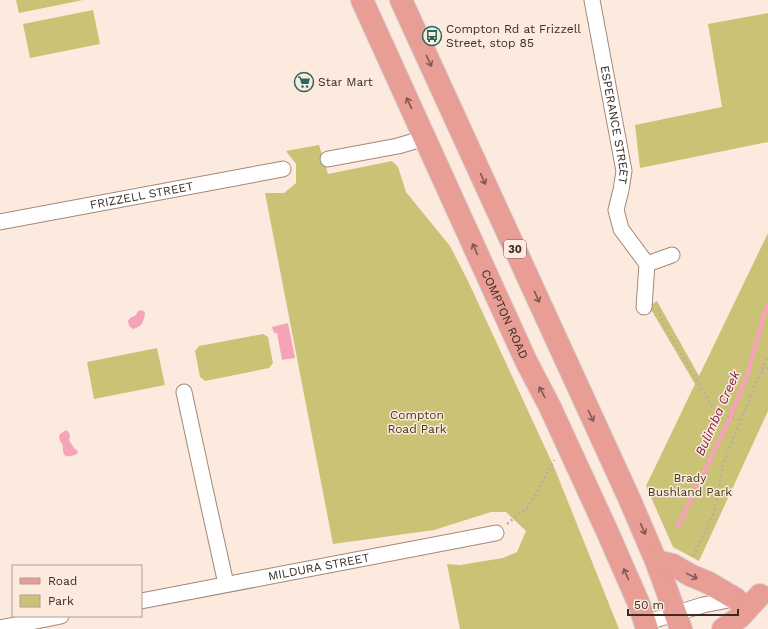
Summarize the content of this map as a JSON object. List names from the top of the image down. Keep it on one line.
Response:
{"streets":{"main road":["30","COMPTON ROAD"],"street":["ESPERANCE STREET","FRIZZELL STREET","MILDURA STREET"]},"water":["Bulimba Creek"],"parks":["Compton Road Park","Brady Bushland Park"],"places":{"bus stop":["Compton Rd at Frizzell Street, stop 85"],"supermarket":["Star Mart"]},"legend":["Road","Park"],"scale_bar":"50 m"}
